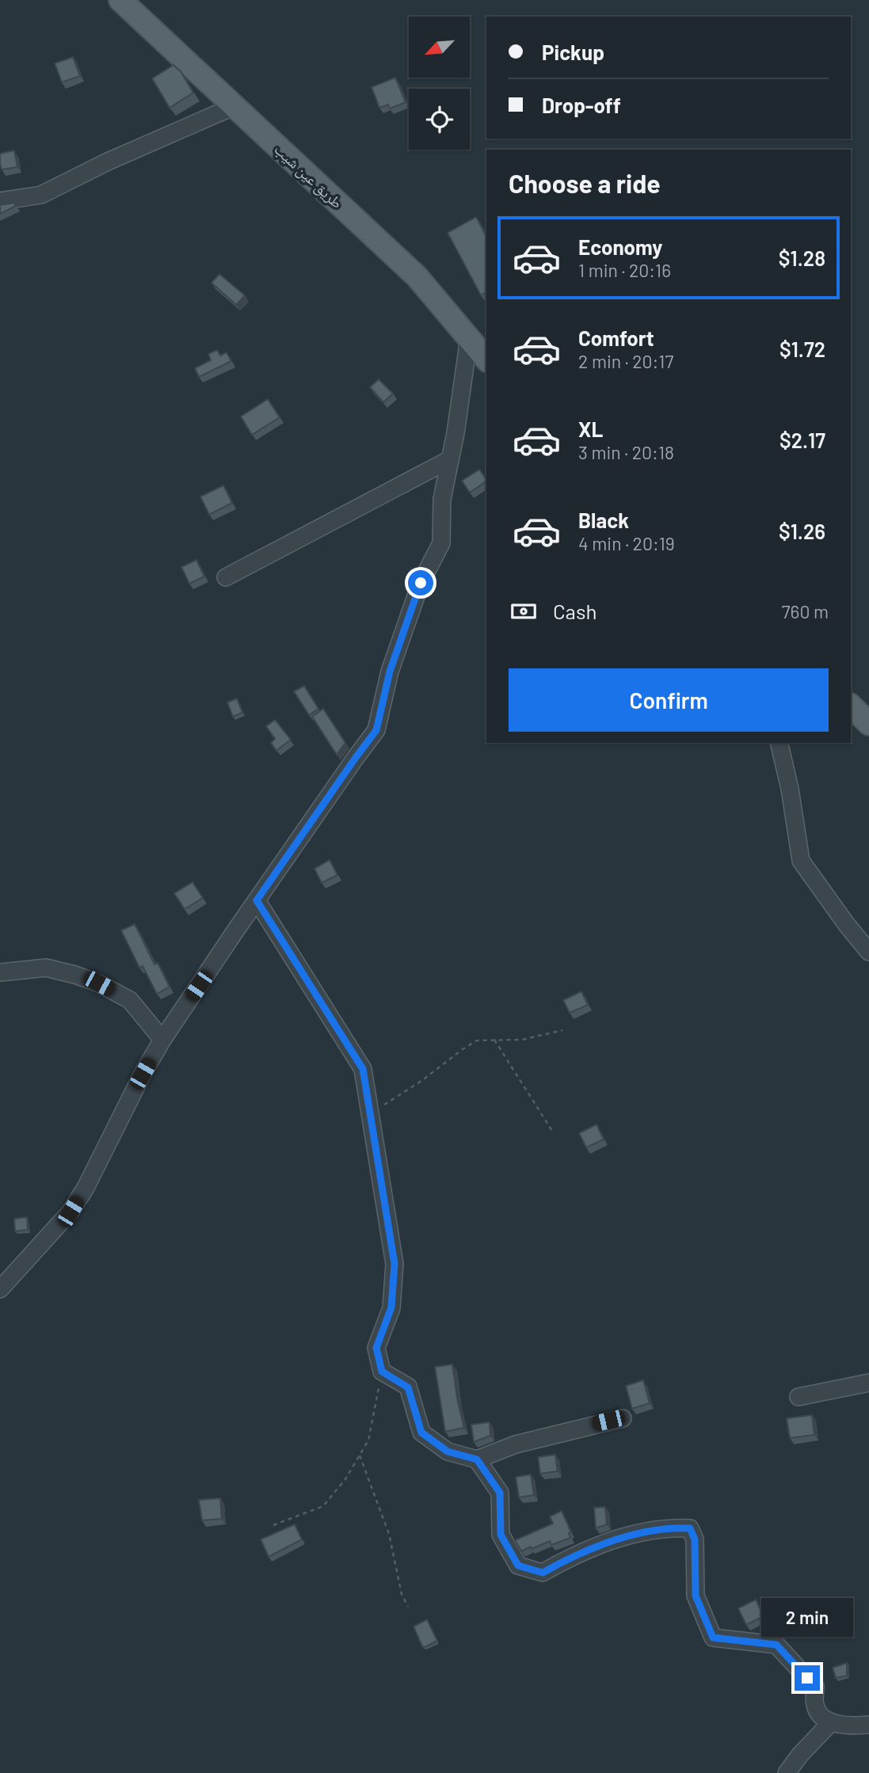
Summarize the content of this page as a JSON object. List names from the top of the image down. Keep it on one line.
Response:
{"streets":{"main road":["طريق عين شيب"]},"north":"bottom left","page":{"banner":["Pickup","Drop-off"],"heading":"Choose a ride","list":[{"name":"Economy","note":"1 min · 20:16","value":"$1.28"},{"name":"Comfort","note":"2 min · 20:17","value":"$1.72"},{"name":"XL","note":"3 min · 20:18","value":"$2.17"},{"name":"Black","note":"4 min · 20:19","value":"$1.26"}],"pay":["Cash","760 m"],"buttons":"Confirm","bubble":"2 min"}}
